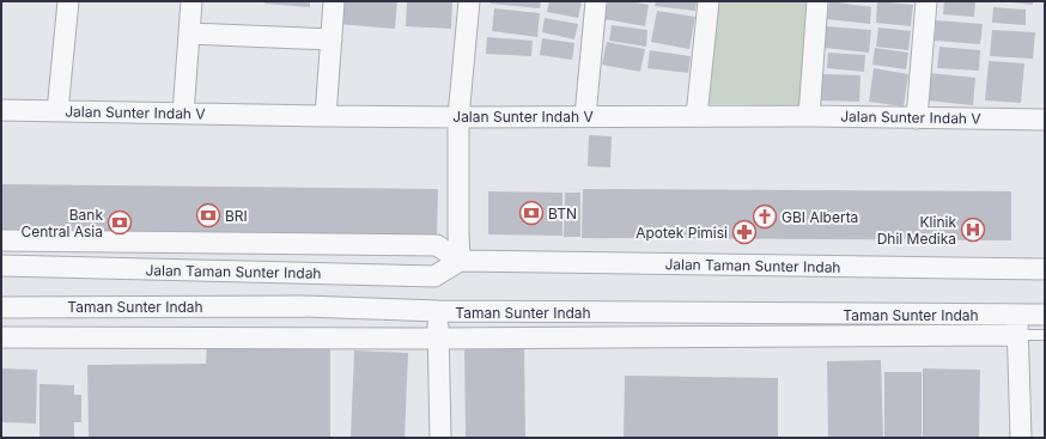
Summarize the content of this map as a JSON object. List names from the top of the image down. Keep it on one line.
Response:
{"streets":{"street":["Jalan Sunter Indah V","Jalan Taman Sunter Indah","Taman Sunter Indah"]},"places":{"bank":["BTN","BRI","Bank Central Asia"],"church":["GBI Alberta"],"hospital":["Klinik Dhil Medika"],"pharmacy":["Apotek Pimisi"]}}
